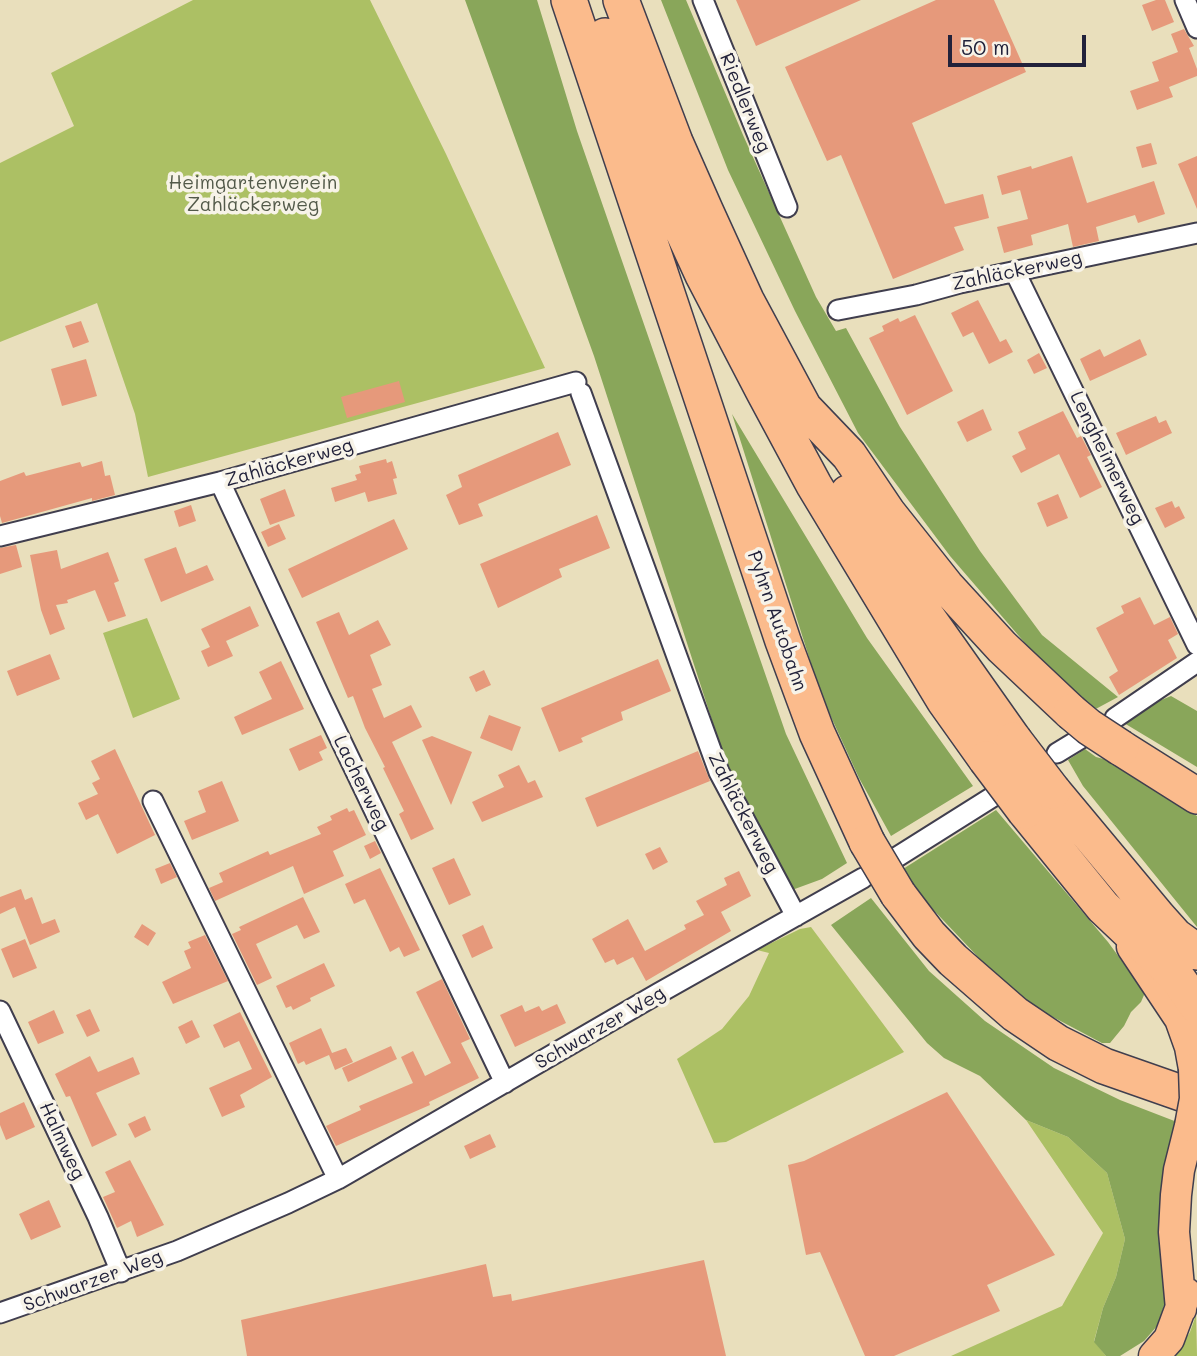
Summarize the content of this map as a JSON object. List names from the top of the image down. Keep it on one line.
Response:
{"streets":{"highway":["Pyhrn Autobahn"],"street":["Riedlerweg","Zahläckerweg","Lengheimerweg","Lacherweg","Schwarzer Weg","Halmweg"]},"crossings":[["Zahläckerweg","Lengheimerweg"],["Zahläckerweg","Lacherweg"],["Zahläckerweg","Schwarzer Weg"],["Lacherweg","Schwarzer Weg"],["Schwarzer Weg","Halmweg"]],"parks":["Heimgartenverein Zahläckerweg"],"scale_bar":"50 m"}
